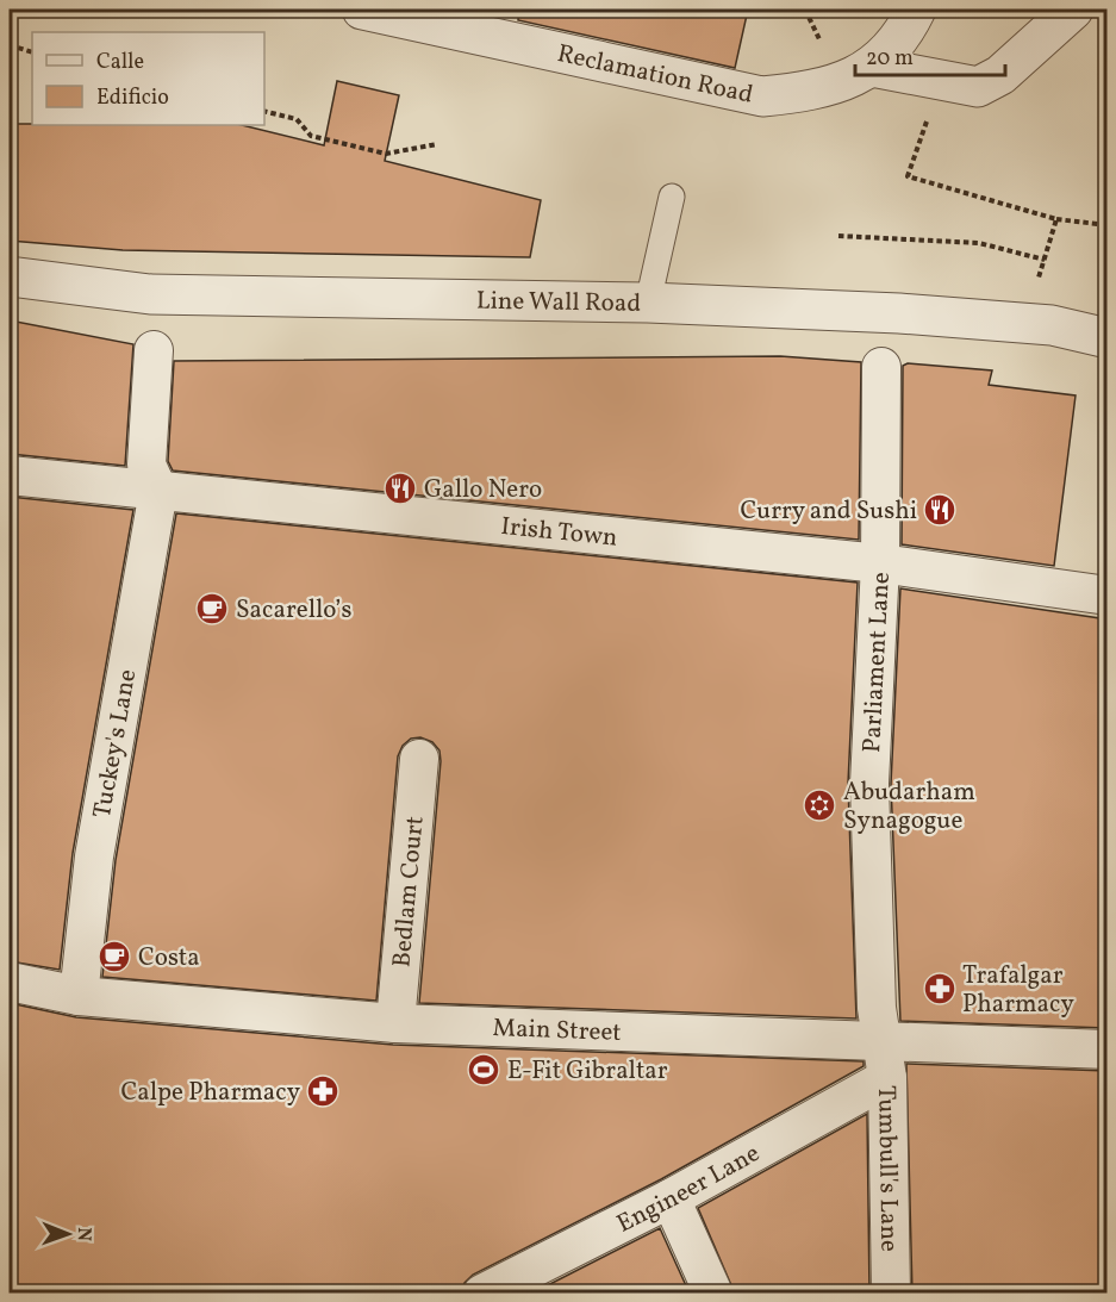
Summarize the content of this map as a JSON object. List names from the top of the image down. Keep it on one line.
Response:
{"streets":{"street":["Reclamation Road","Line Wall Road","Irish Town","Parliament Lane","Tuckey's Lane","Bedlam Court","Main Street","Tumbull's Lane","Engineer Lane"]},"crossings":[["Irish Town","Parliament Lane"],["Irish Town","Tuckey's Lane"],["Parliament Lane","Main Street"],["Parliament Lane","Tumbull's Lane"],["Parliament Lane","Engineer Lane"],["Tuckey's Lane","Main Street"],["Bedlam Court","Main Street"],["Main Street","Tumbull's Lane"],["Main Street","Engineer Lane"],["Tumbull's Lane","Engineer Lane"]],"places":{"restaurant":["Gallo Nero","Curry and Sushi"],"cafe":["Sacarello’s","Costa"],"synagogue":["Abudarham Synagogue"],"pharmacy":["Trafalgar Pharmacy","Calpe Pharmacy"],"sports":["E-Fit Gibraltar"]},"legend":["Calle","Edificio"],"scale_bar":"20 m","north":"right"}
